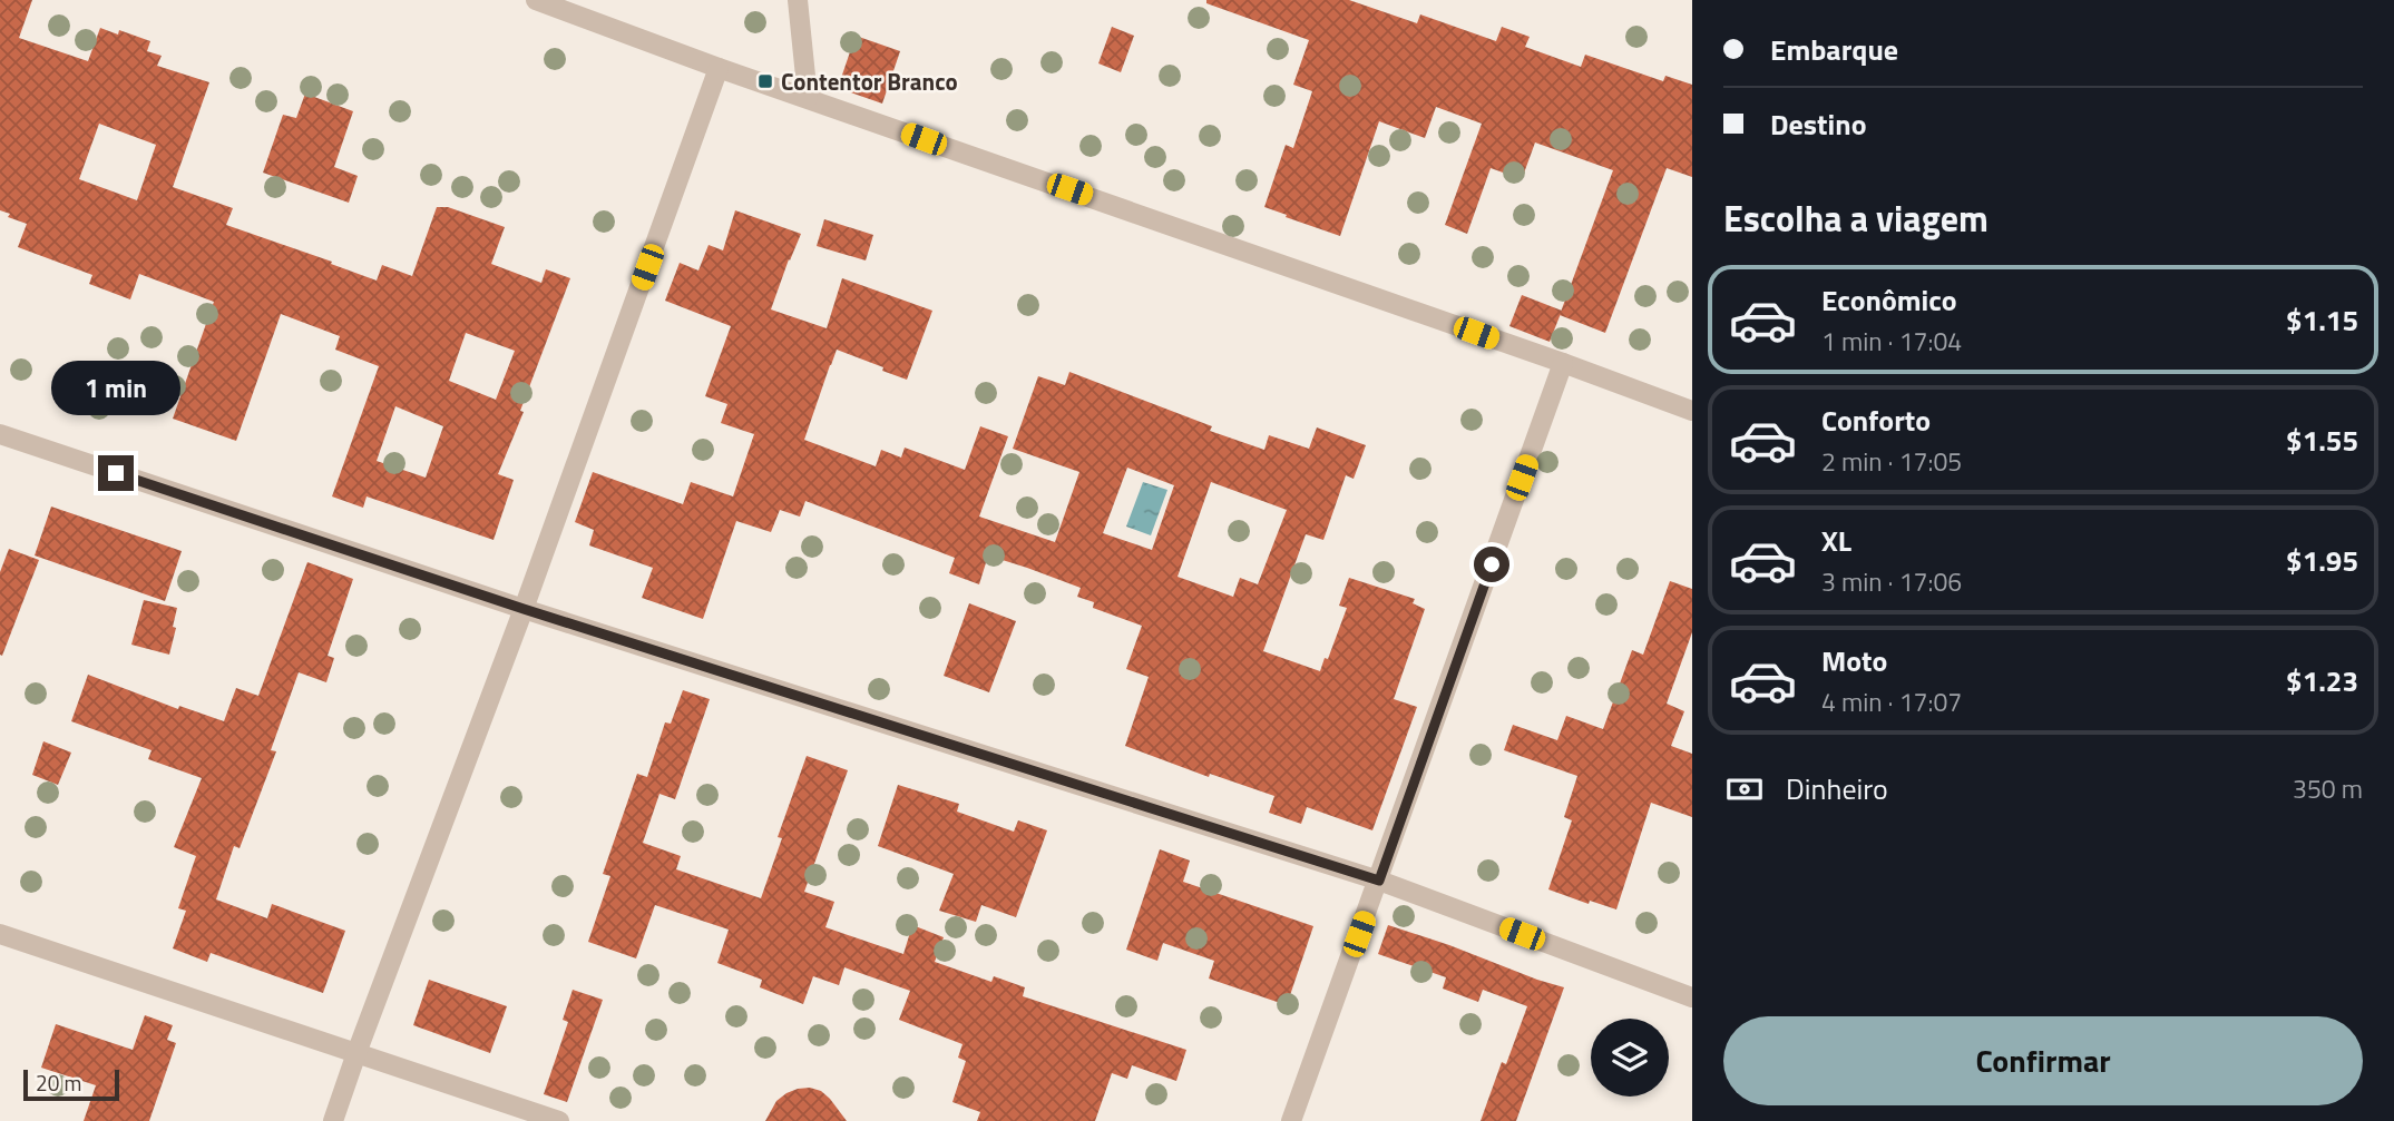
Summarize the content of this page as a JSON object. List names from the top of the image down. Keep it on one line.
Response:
{"places":{"transit":["Contentor Branco"]},"scale_bar":"20 m","page":{"banner":["Embarque","Destino"],"heading":"Escolha a viagem","list":[{"name":"Econômico","note":"1 min · 17:04","value":"$1.15"},{"name":"Conforto","note":"2 min · 17:05","value":"$1.55"},{"name":"XL","note":"3 min · 17:06","value":"$1.95"},{"name":"Moto","note":"4 min · 17:07","value":"$1.23"}],"bubble":"1 min","pay":["Dinheiro","350 m"],"buttons":"Confirmar","scale":"20 m"}}
